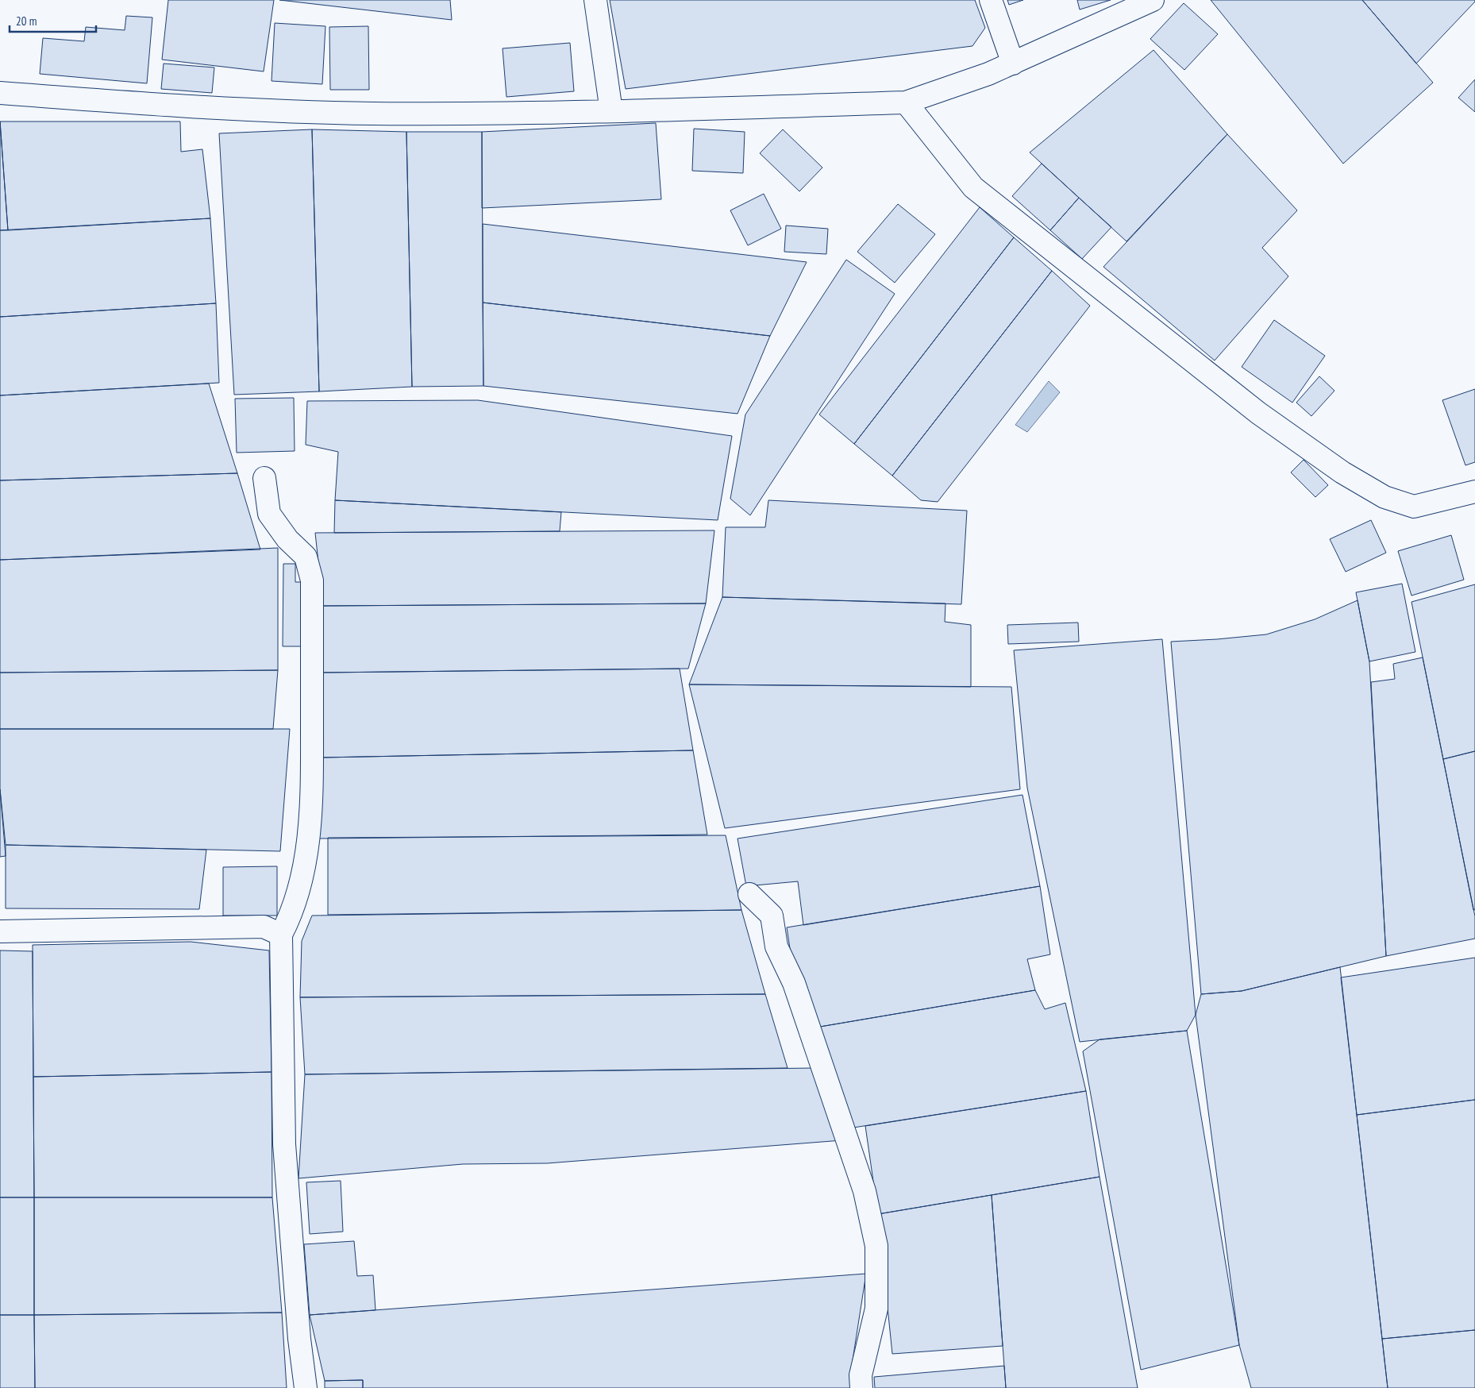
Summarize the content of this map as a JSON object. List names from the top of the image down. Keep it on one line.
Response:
{"scale_bar":"20 m"}
